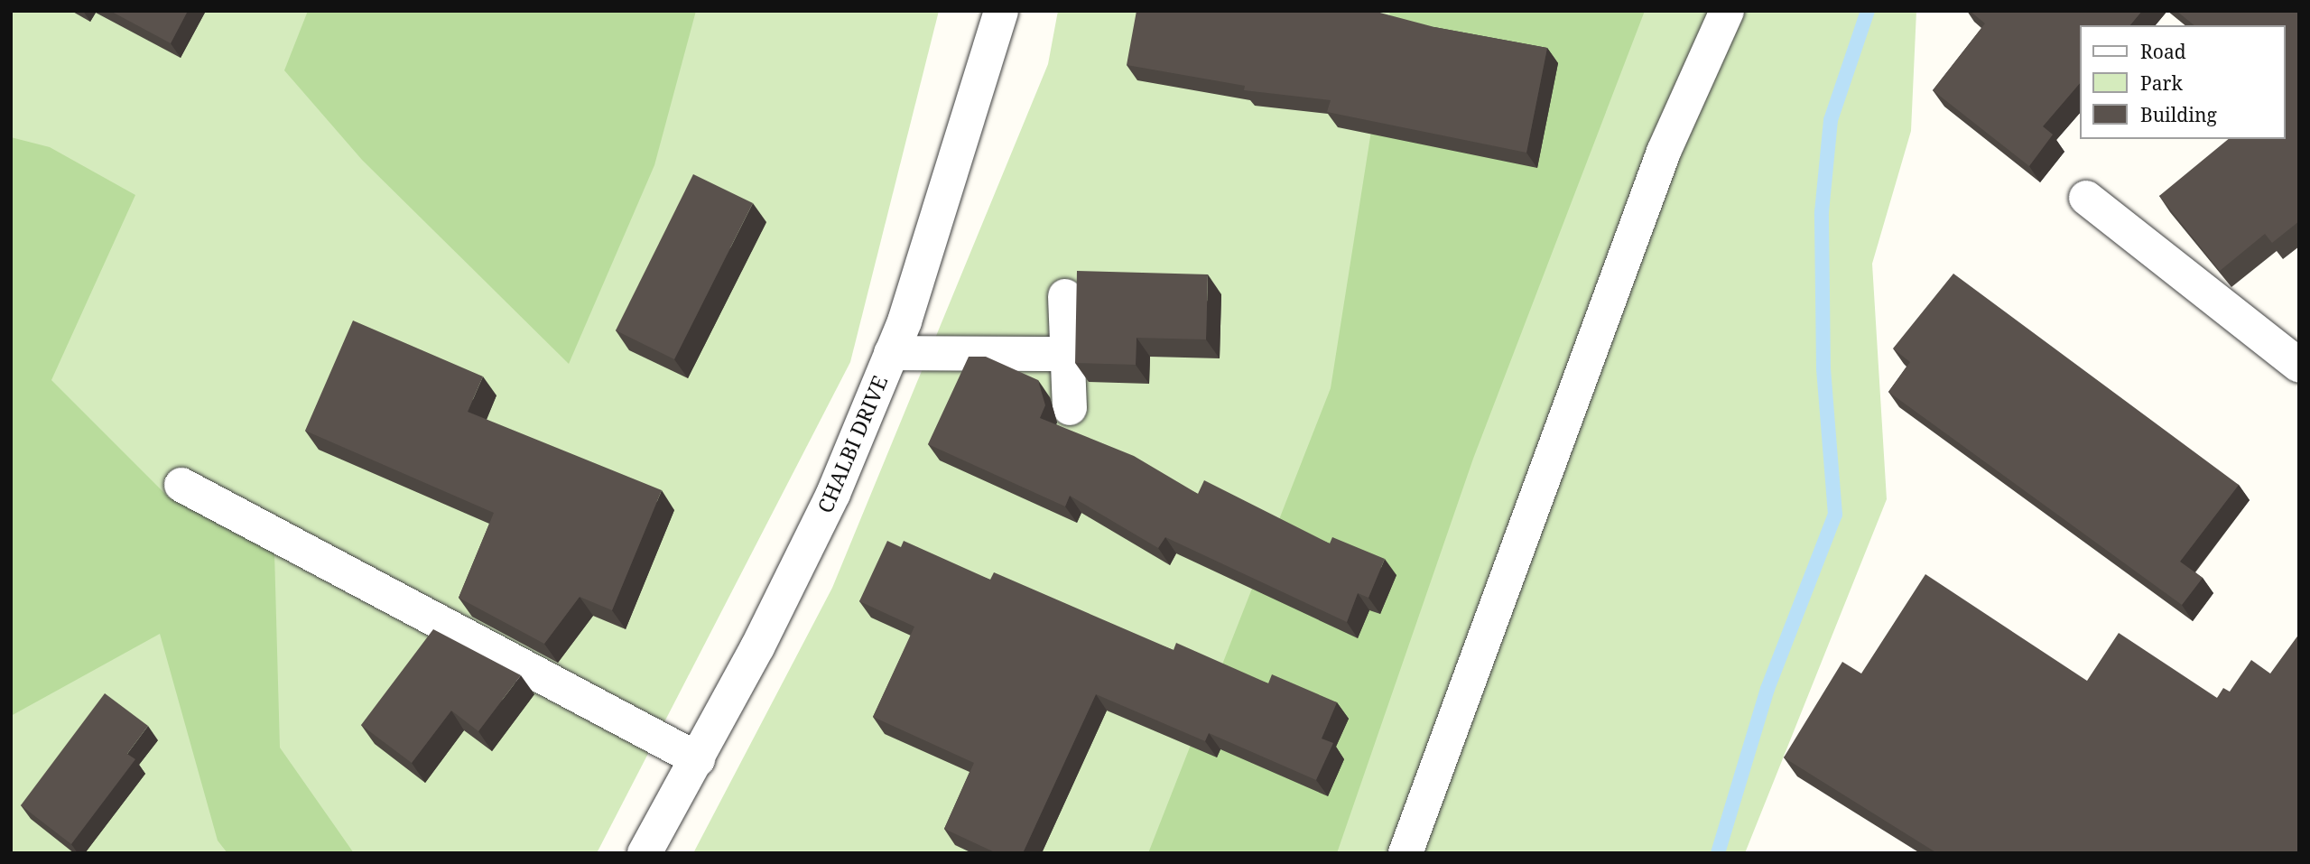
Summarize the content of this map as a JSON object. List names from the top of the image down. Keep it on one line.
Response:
{"streets":{"street":["CHALBI DRIVE"]},"legend":["Road","Park","Building"]}
